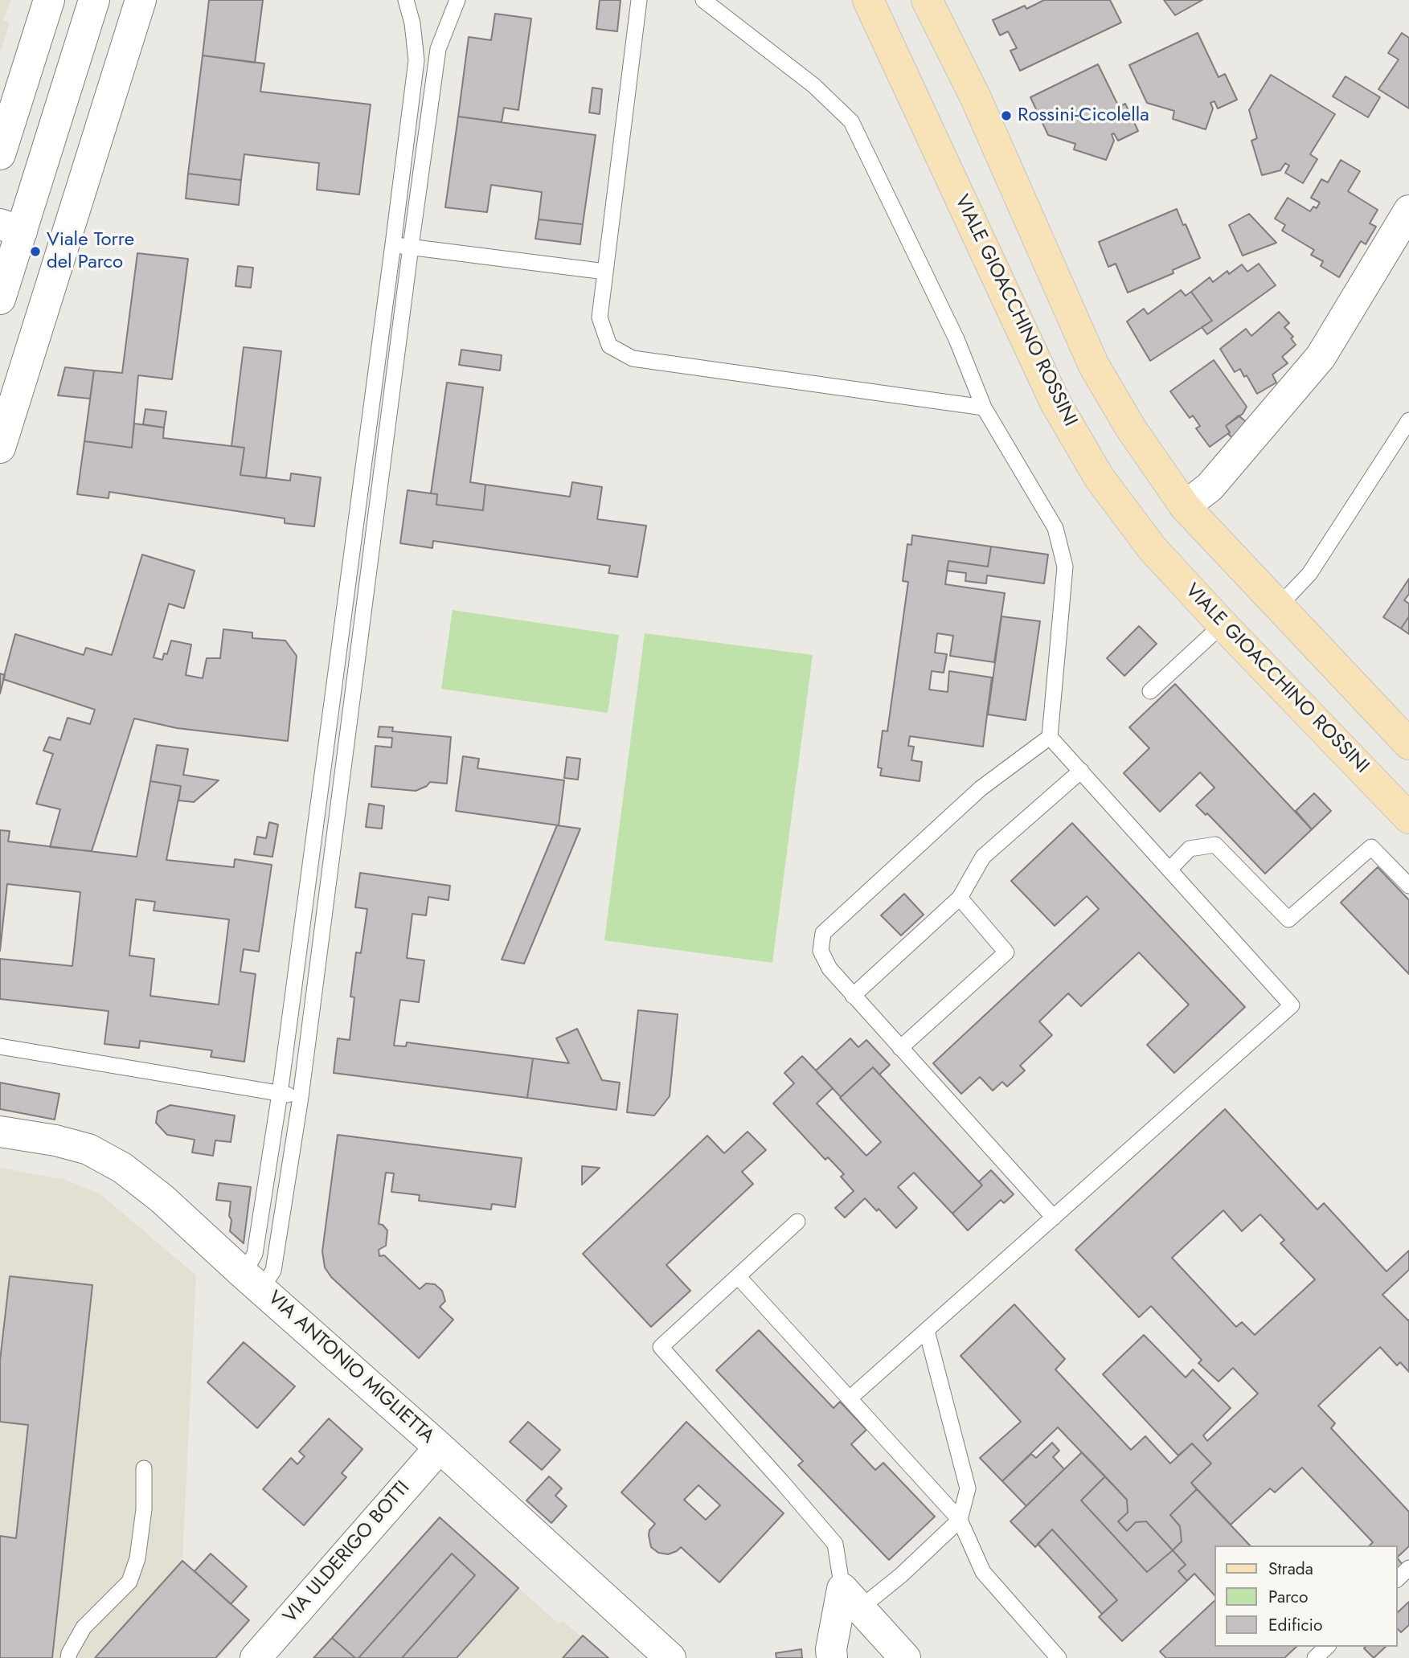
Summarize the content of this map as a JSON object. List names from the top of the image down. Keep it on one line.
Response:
{"streets":{"main road":["VIALE GIOACCHINO ROSSINI"],"street":["VIA ANTONIO MIGLIETTA","VIA ULDERIGO BOTTI"]},"crossings":[["VIA ANTONIO MIGLIETTA","VIA ULDERIGO BOTTI"]],"places":["Rossini-Cicolella","Viale Torre del Parco"],"legend":["Strada","Parco","Edificio"]}
